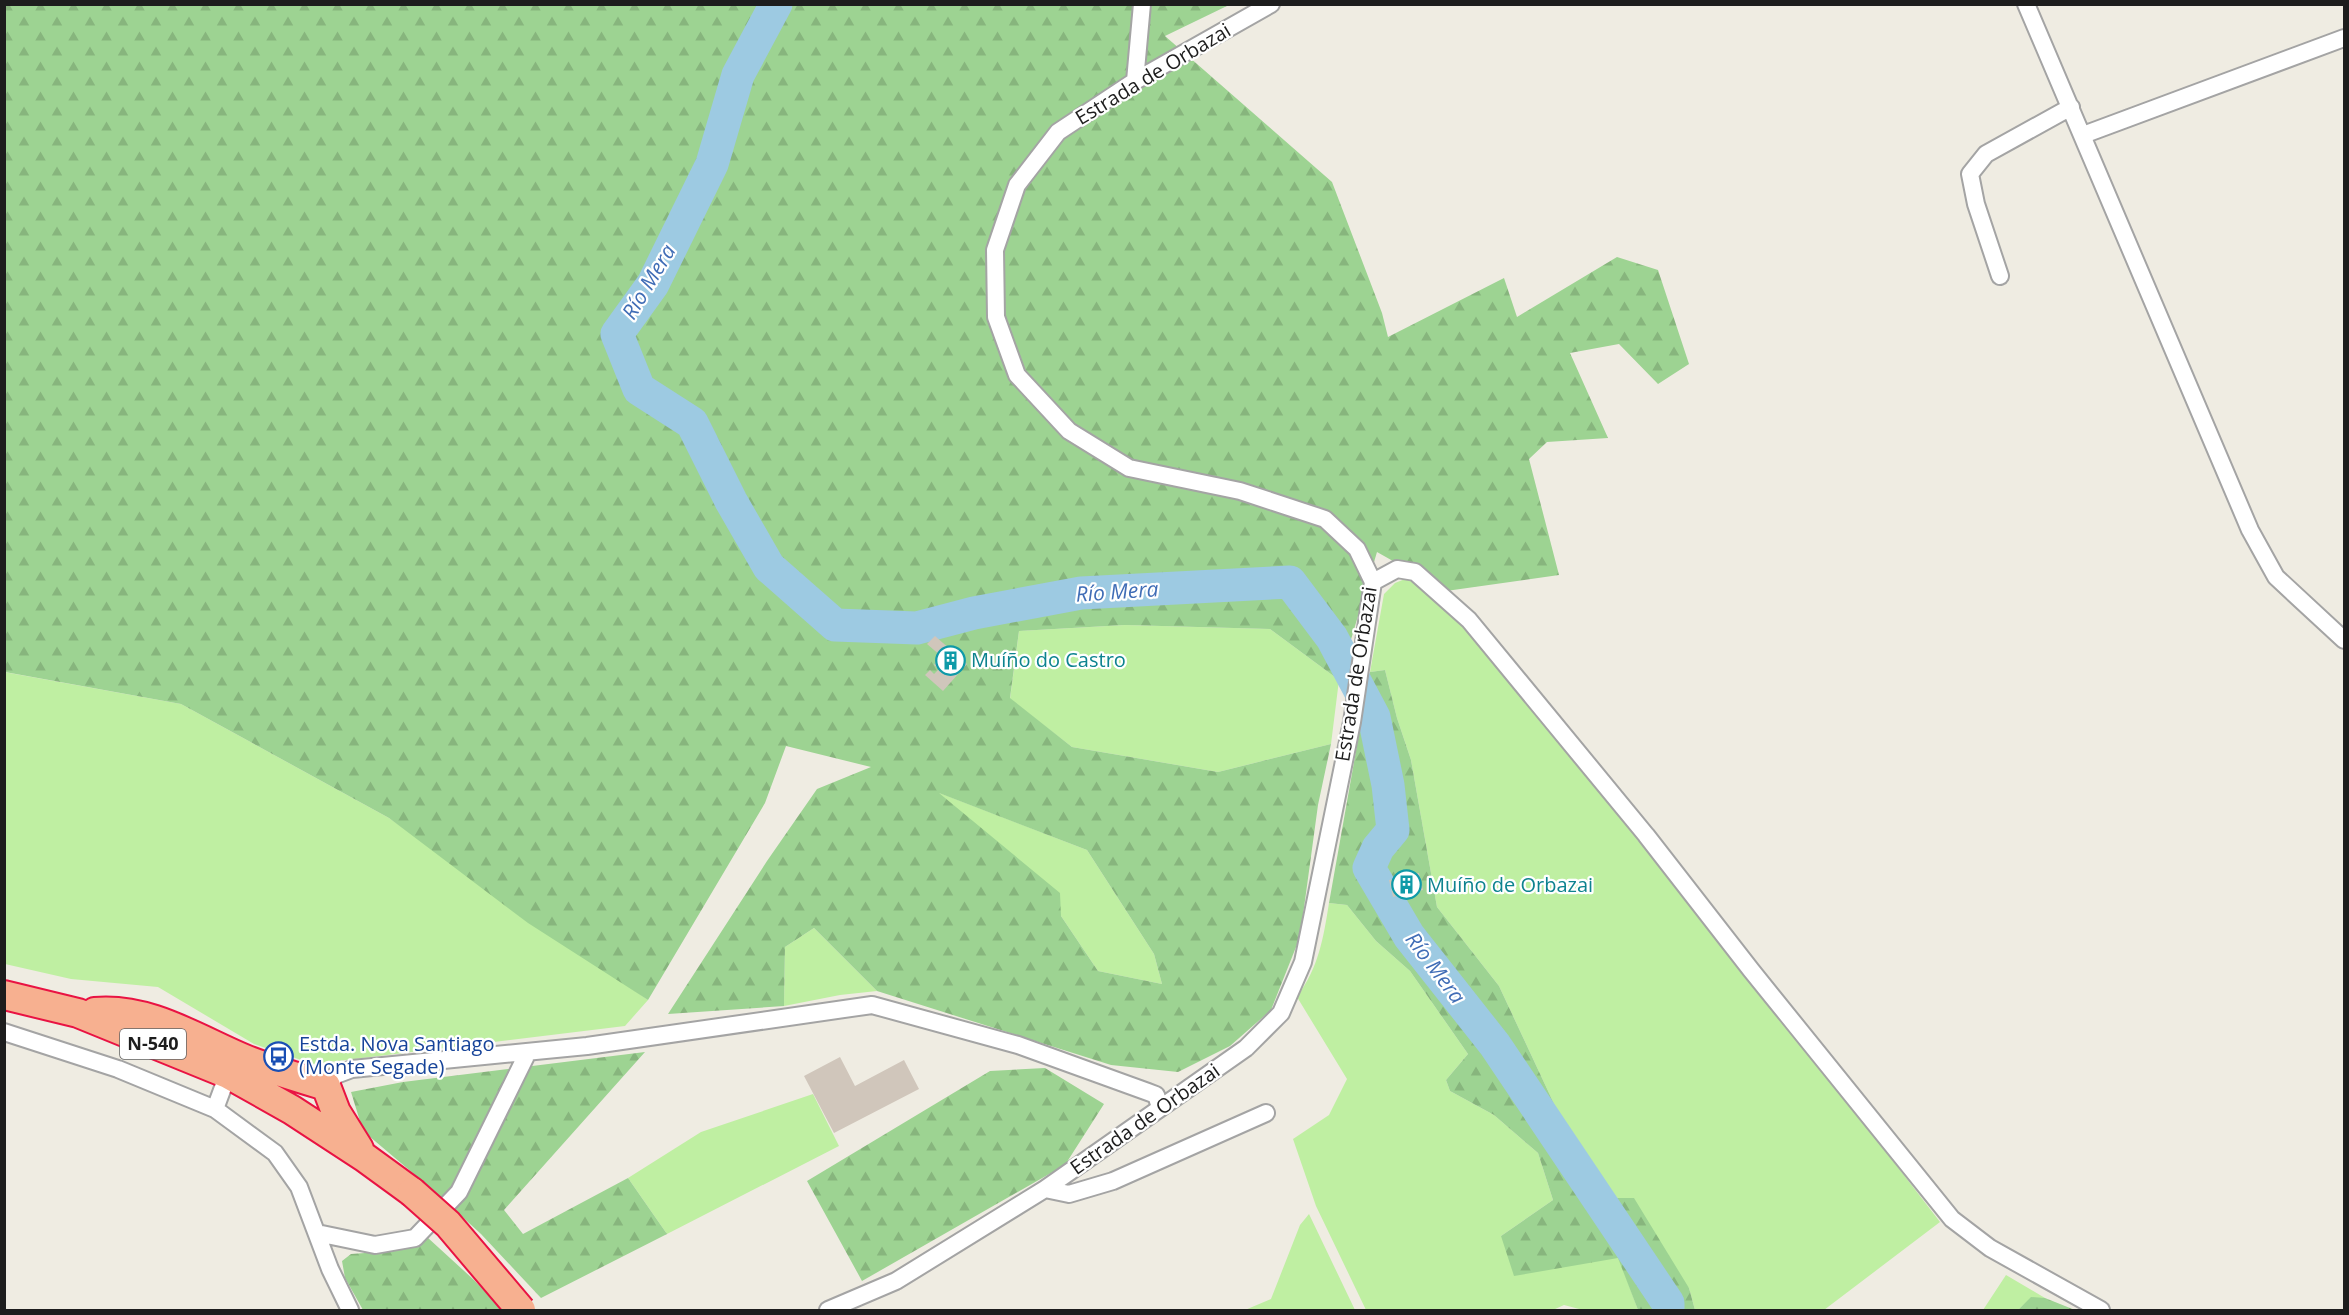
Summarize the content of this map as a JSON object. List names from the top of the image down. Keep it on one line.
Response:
{"streets":{"highway":["N-540"],"street":["Estrada de Orbazai"]},"water":["Río Mera"],"places":{"building":["Muíño do Castro","Muíño de Orbazai"],"bus stop":["Estda. Nova Santiago (Monte Segade)"]}}
